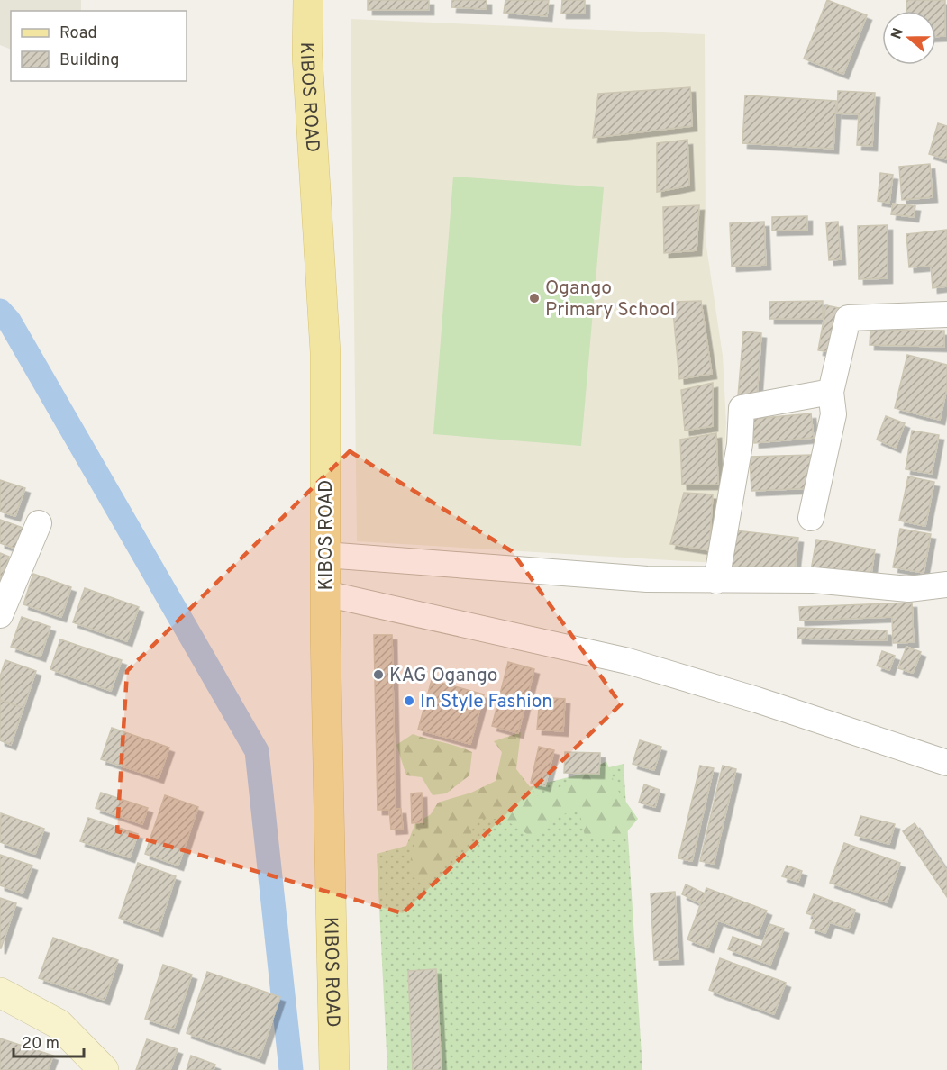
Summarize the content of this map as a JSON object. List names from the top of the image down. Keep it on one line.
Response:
{"streets":{"main road":["KIBOS ROAD"]},"places":["Ogango Primary School","KAG Ogango","In Style Fashion"],"legend":["Road","Building"],"scale_bar":"20 m","north":"left"}
